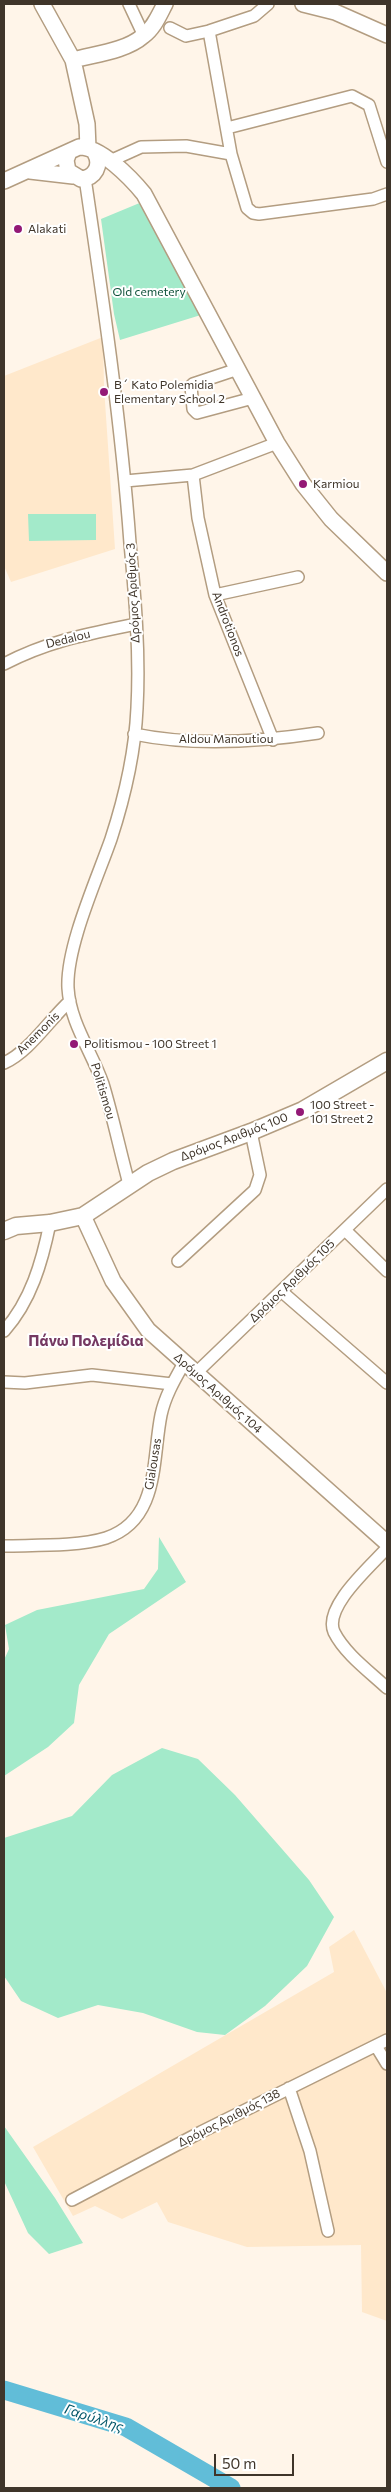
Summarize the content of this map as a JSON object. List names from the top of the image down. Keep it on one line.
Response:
{"streets":{"main road":["Δρόμος Αριθμός 100"],"street":["Δρόμος Αριθμός 3","Androtionos","Dedalou","Aldou Manoutiou","Anemonis","Politismou","Δρόμος Αριθμός 105","Δρόμος Αριθμός 104","Gialousas","Δρόμος Αριθμός 138"]},"crossings":[["Δρόμος Αριθμός 3","Dedalou"],["Δρόμος Αριθμός 3","Aldou Manoutiou"],["Δρόμος Αριθμός 3","Anemonis"],["Δρόμος Αριθμός 3","Politismou"],["Androtionos","Aldou Manoutiou"],["Anemonis","Politismou"],["Politismou","Δρόμος Αριθμός 100"],["Δρόμος Αριθμός 100","Δρόμος Αριθμός 104"],["Δρόμος Αριθμός 105","Δρόμος Αριθμός 104"],["Δρόμος Αριθμός 104","Gialousas"]],"districts":["Πάνω Πολεμίδια"],"water":["Γαρύλλης"],"parks":["Old cemetery"],"places":["Alakati","B´ Kato Polemidia Elementary School 2","Karmiou","Politismou - 100 Street 1","100 Street - 101 Street 2"],"scale_bar":"50 m"}
